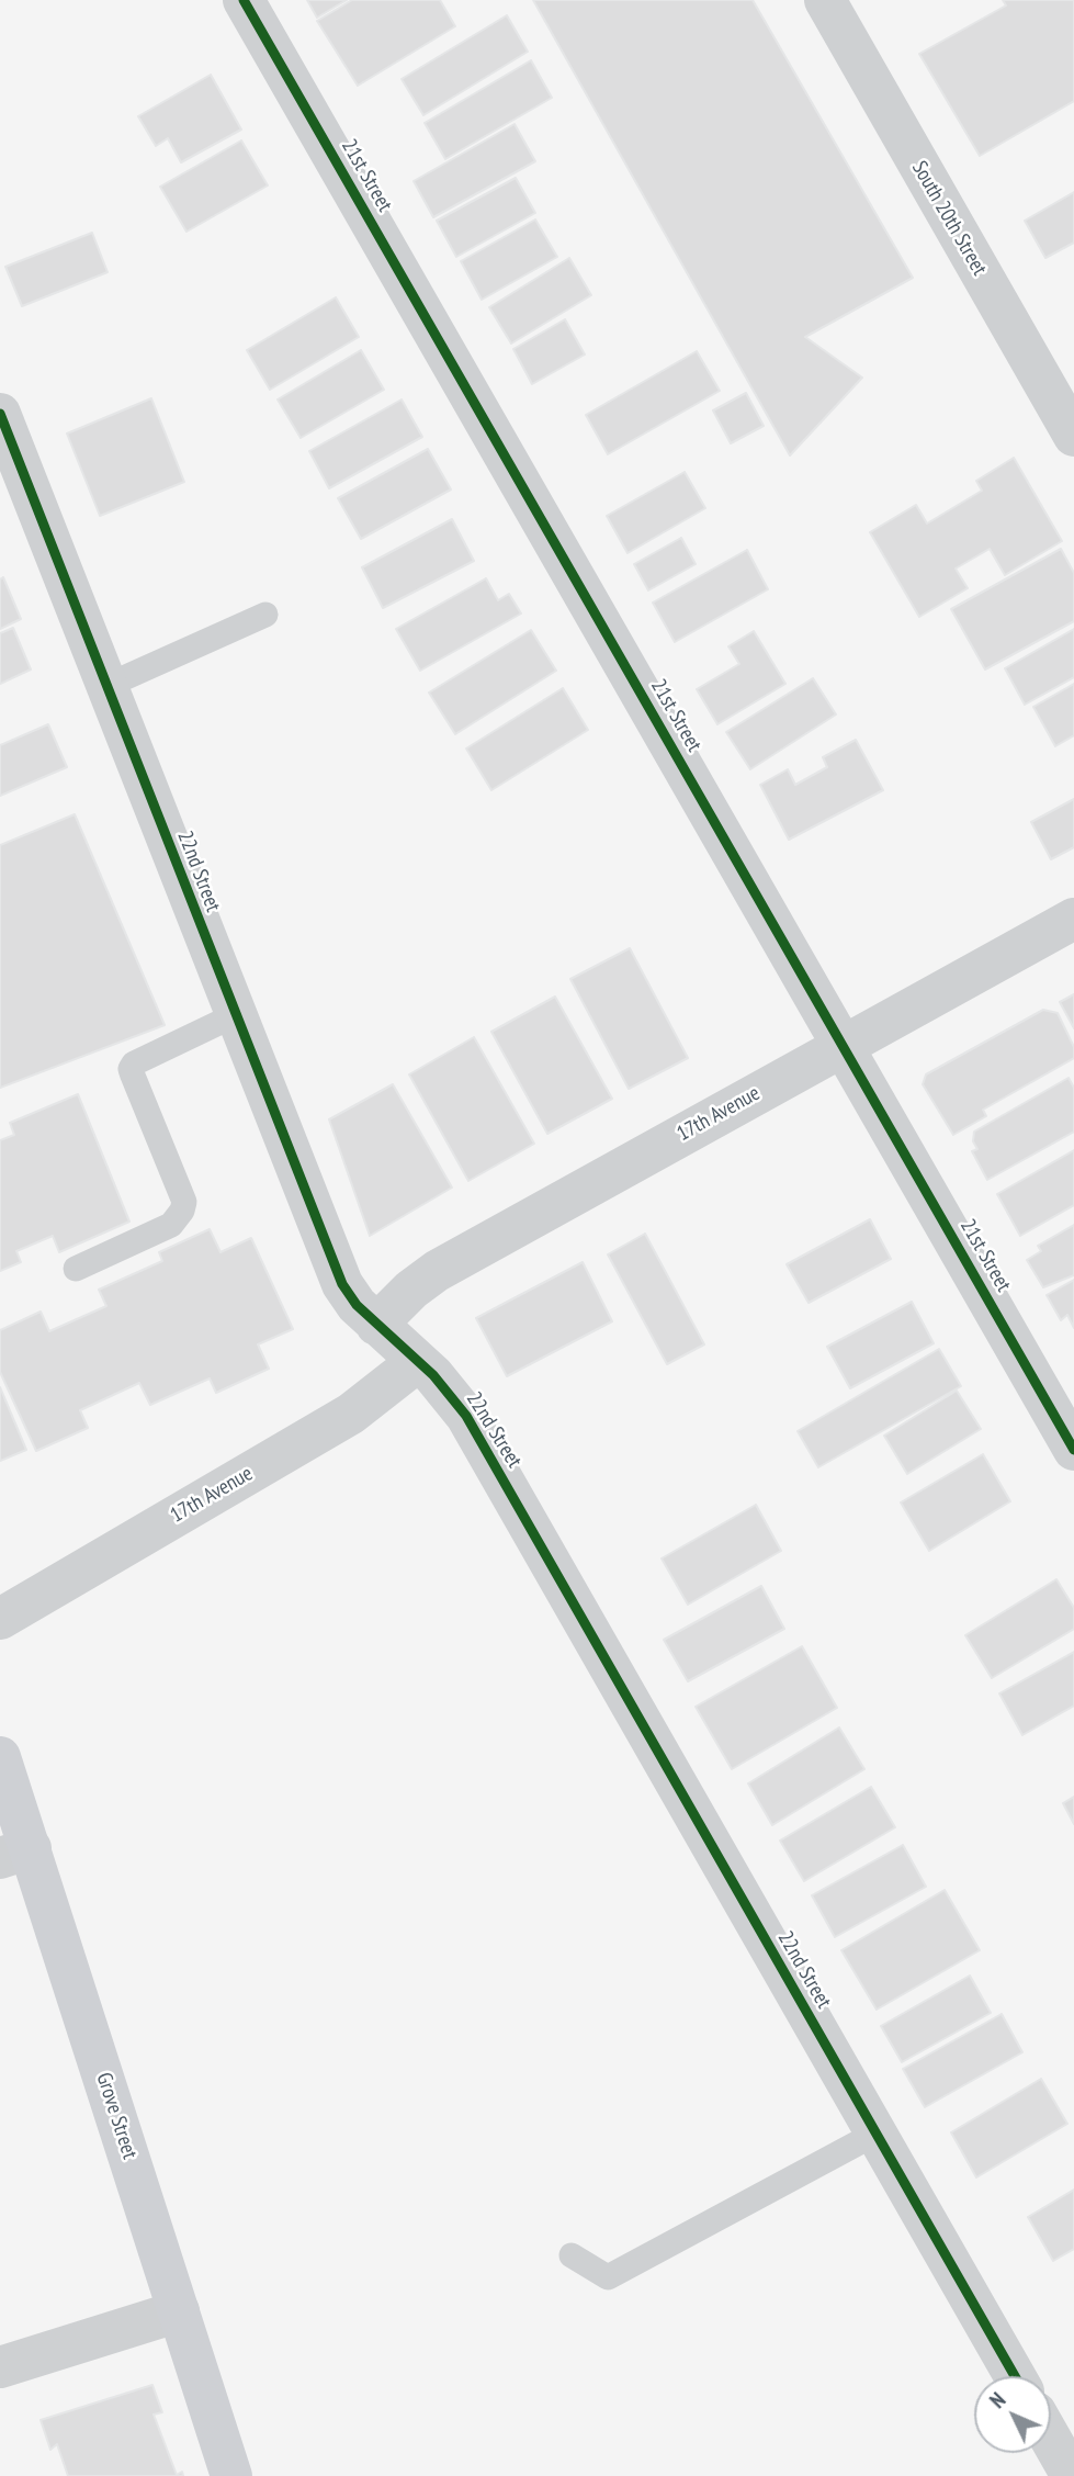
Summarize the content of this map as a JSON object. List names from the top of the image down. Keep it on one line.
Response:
{"streets":{"main road":["Grove Street"],"street":["21st Street","South 20th Street","22nd Street","17th Avenue"]},"crossings":[["21st Street","17th Avenue"],["22nd Street","17th Avenue"]],"north":"top left"}
